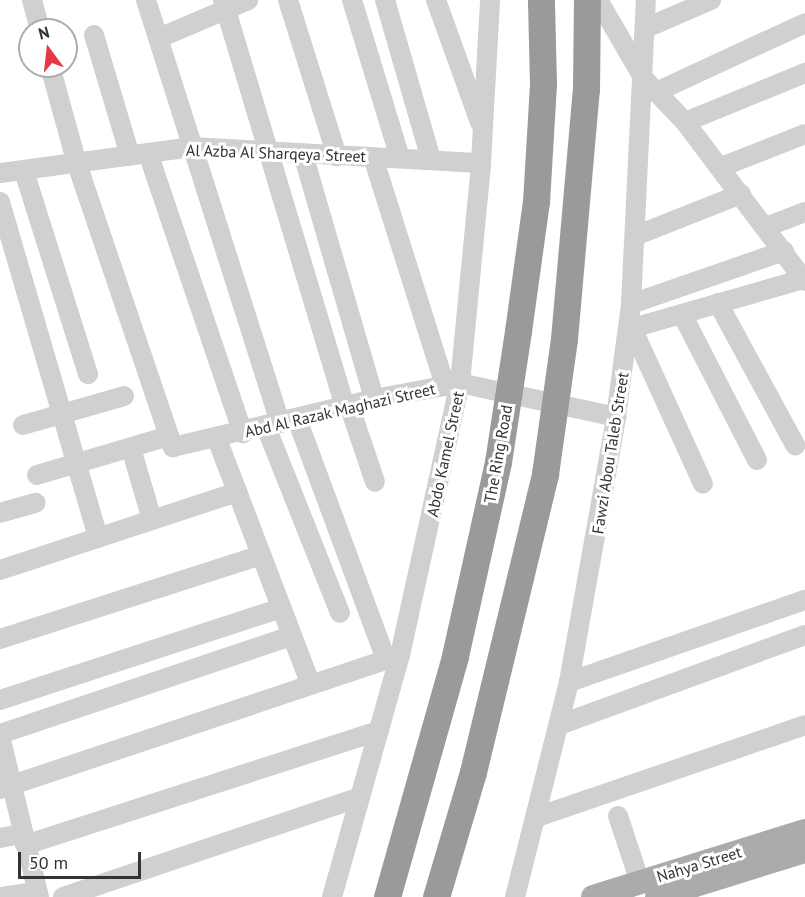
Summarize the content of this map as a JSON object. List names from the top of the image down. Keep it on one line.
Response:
{"streets":{"highway":["The Ring Road"],"main road":["Nahya Street"],"street":["Al Azba Al Sharqeya Street","Abd Al Razak Maghazi Street","Fawzi Abou Taleb Street","Abdo Kamel Street"]},"crossings":[["Al Azba Al Sharqeya Street","Abdo Kamel Street"],["Abd Al Razak Maghazi Street","Fawzi Abou Taleb Street"],["Abd Al Razak Maghazi Street","Abdo Kamel Street"]],"scale_bar":"50 m","north":"top"}
